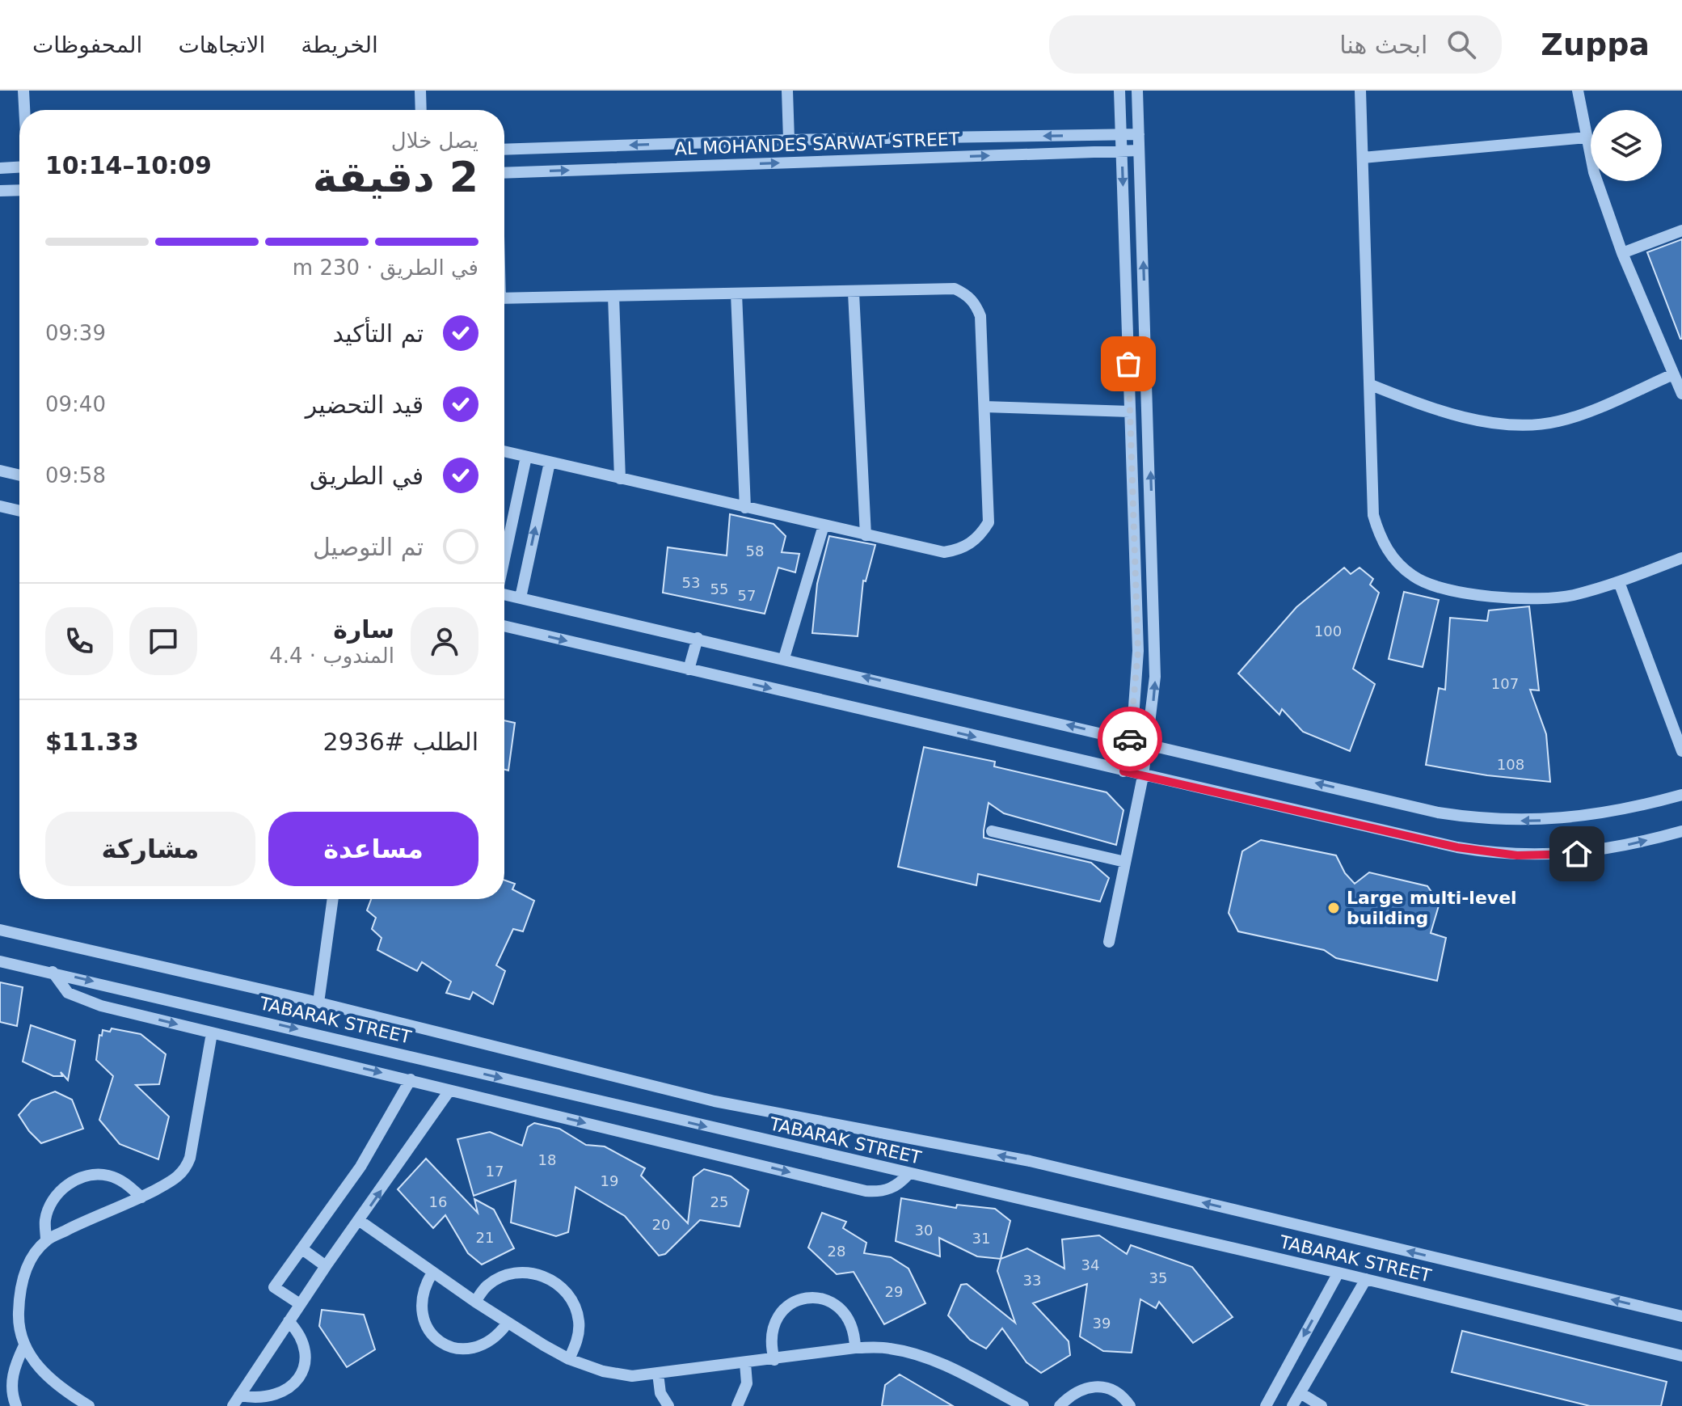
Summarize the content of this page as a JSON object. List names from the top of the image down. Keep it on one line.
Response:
{"streets":{"street":["AL MOHANDES SARWAT STREET","TABARAK STREET"]},"places":["Large multi-level building"],"house_numbers":["58","53","55","57","100","107","108","18","17","19","16","25","20","30","21","31","28","34","35","33","29","39"],"page":{"header":"Zuppa","search":"ابحث هنا","nav":["الخريطة","الاتجاهات","المحفوظات"],"heading":["2 دقيقة","يصل خلال","10:09–10:14"],"panel":["سارة","المندوب · 4.4","الطلب #2936","$11.33"],"bar":"في الطريق · 230 m","list":[["تم التأكيد","09:39"],["قيد التحضير","09:40"],["في الطريق","09:58"],"تم التوصيل"],"buttons":["مساعدة","مشاركة"]}}
